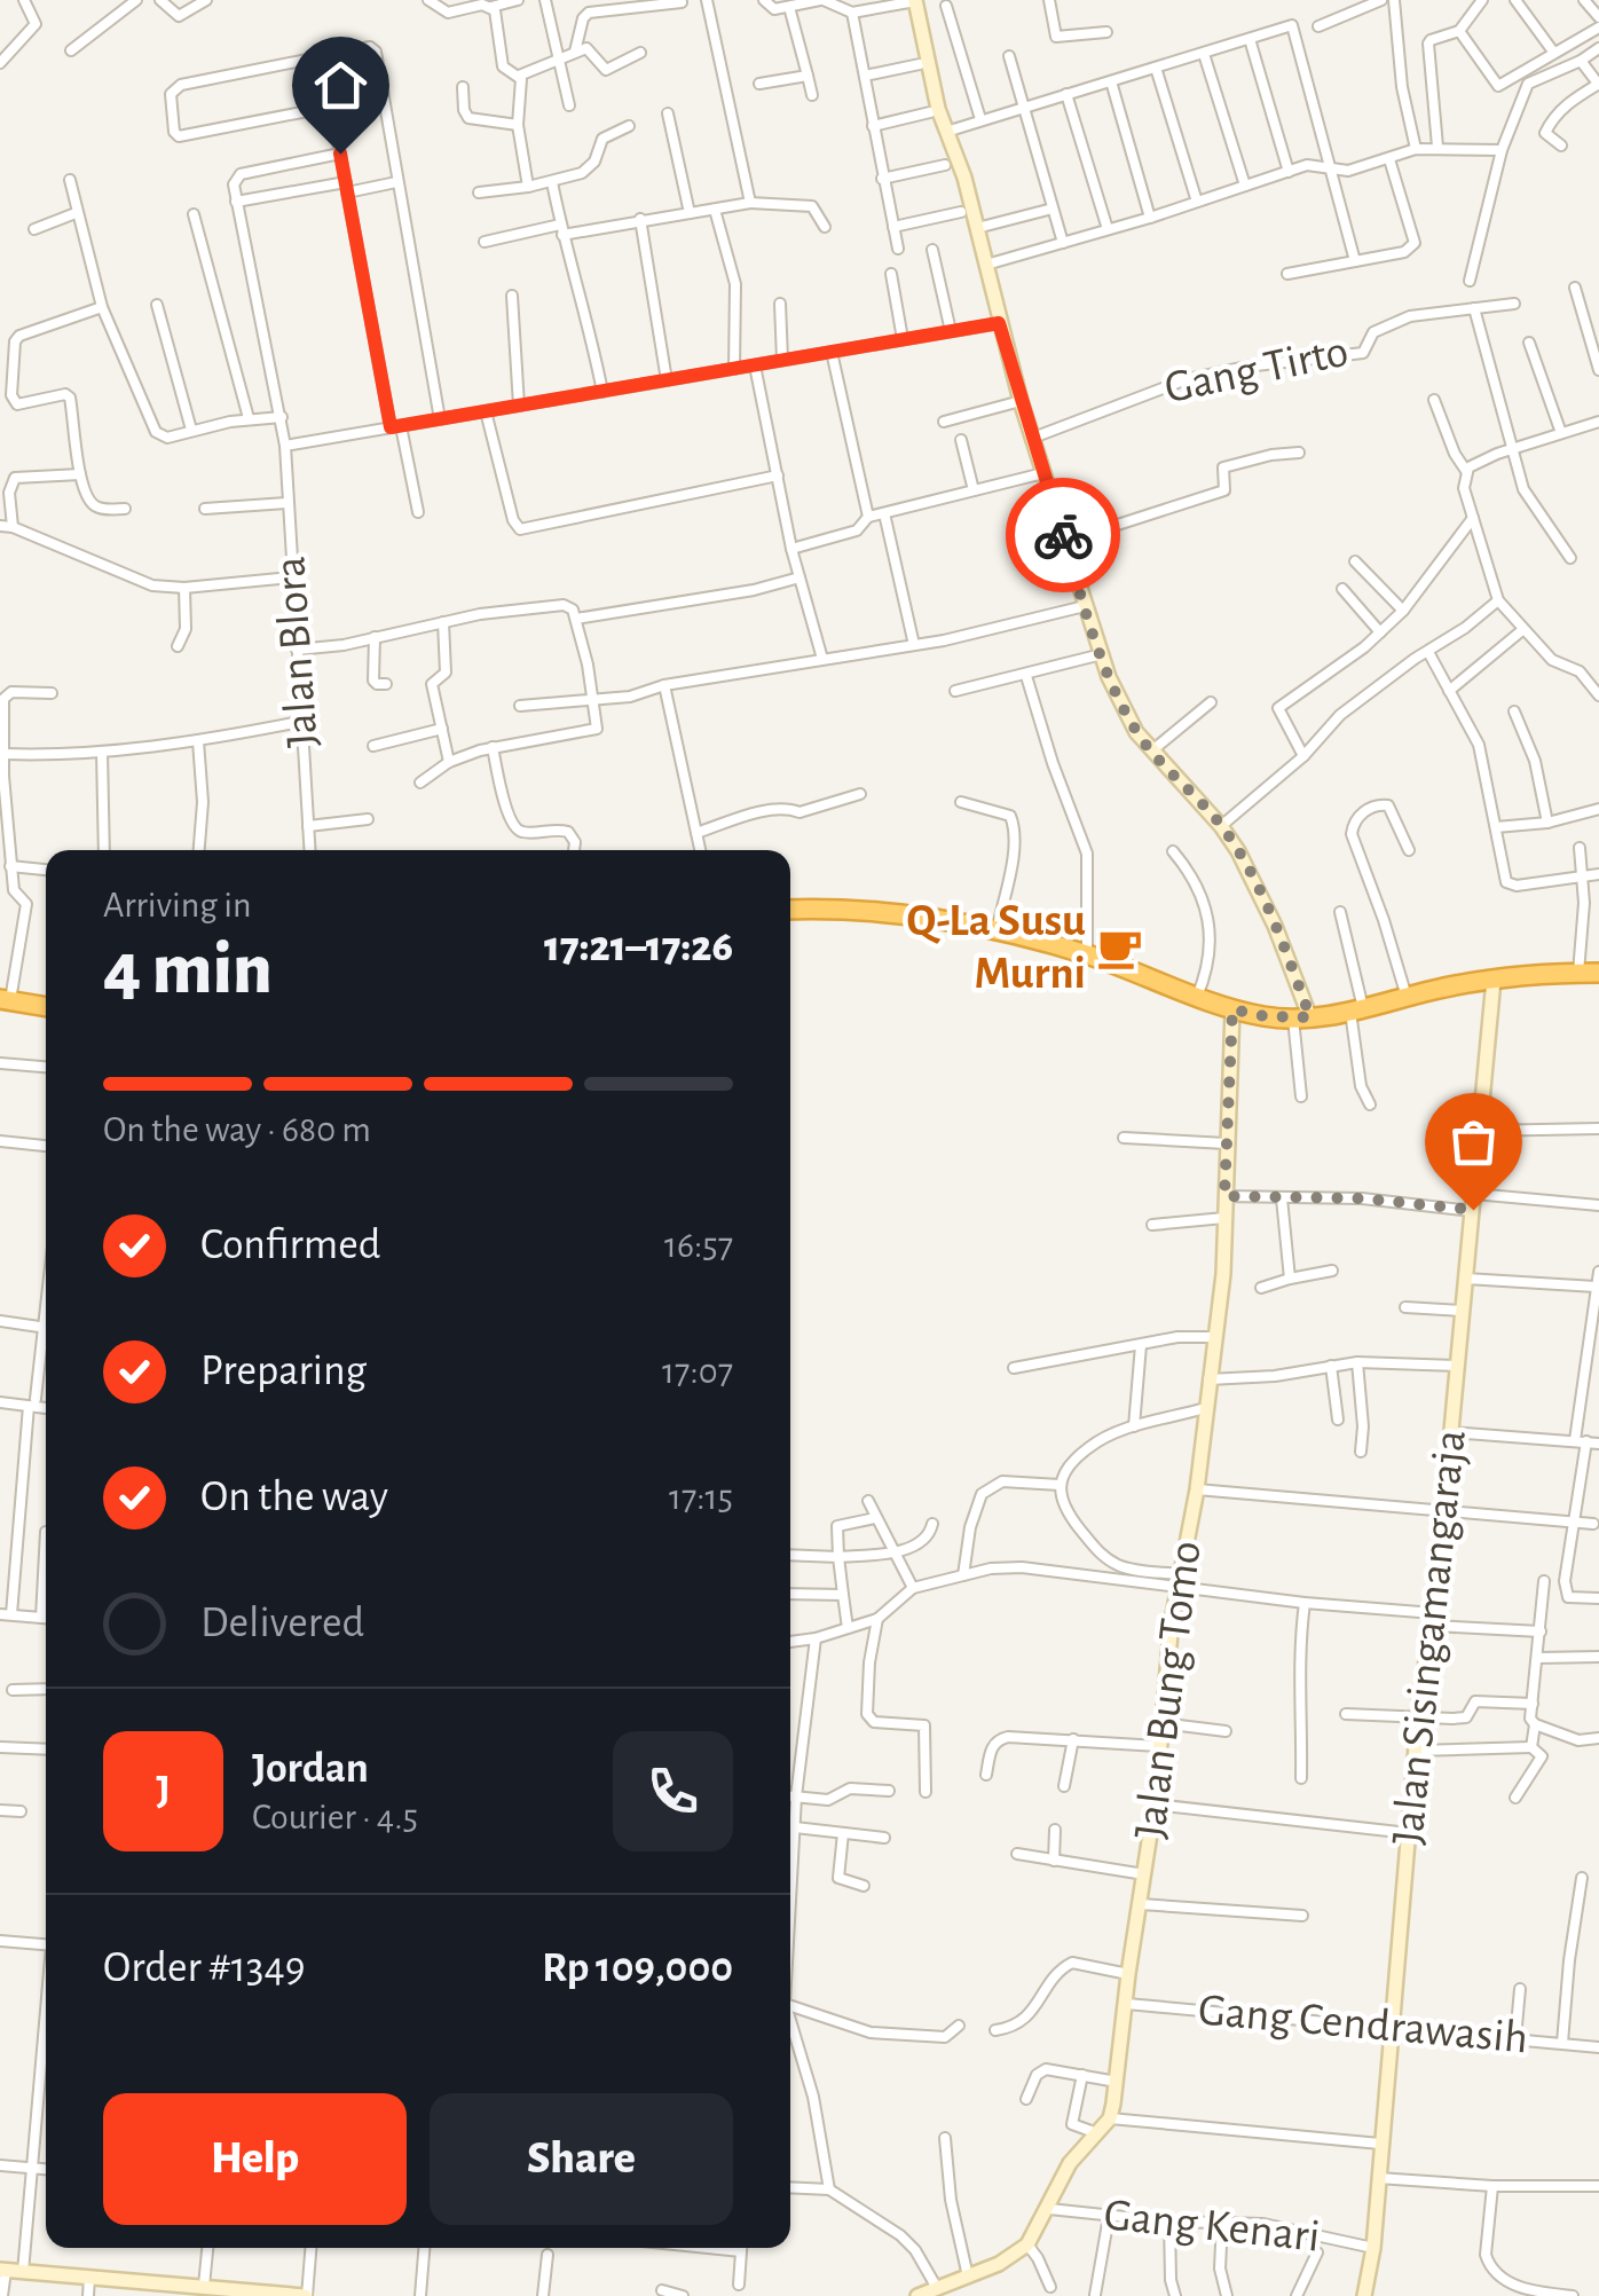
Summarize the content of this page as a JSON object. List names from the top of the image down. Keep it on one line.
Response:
{"streets":{"street":["Gang Tirto","Jalan Blora","Jalan Sisingamangaraja","Jalan Bung Tomo","Gang Cendrawasih","Gang Kenari"]},"crossings":[["Jalan Sisingamangaraja","Gang Cendrawasih"],["Jalan Sisingamangaraja","Gang Kenari"],["Jalan Bung Tomo","Gang Cendrawasih"],["Jalan Bung Tomo","Gang Kenari"]],"places":{"cafe":["Q-La Susu Murni"]},"page":{"heading":["4 min","Arriving in","17:21–17:26"],"panel":["Jordan","Courier · 4.5","Order #1349","Rp 109,000"],"bar":"On the way · 680 m","list":[["Confirmed","16:57"],["Preparing","17:07"],["On the way","17:15"],"Delivered"],"round":"J","buttons":["Help","Share"]}}
